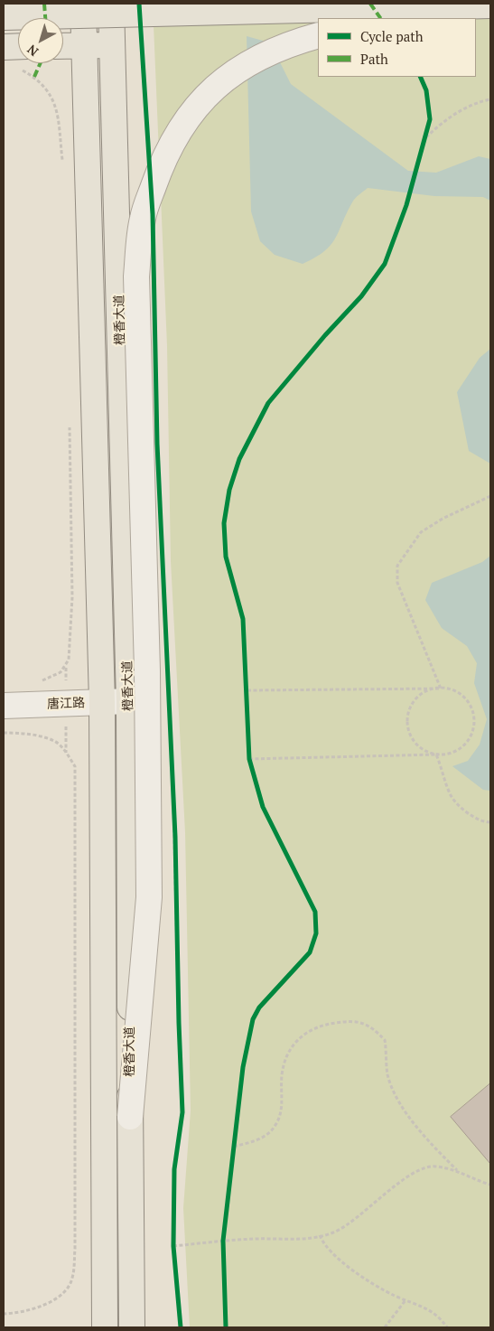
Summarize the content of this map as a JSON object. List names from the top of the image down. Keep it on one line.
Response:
{"streets":{"main road":["橙香大道"],"street":["唐江路"]},"crossings":[["橙香大道","唐江路"]],"legend":["Cycle path","Path"],"north":"bottom left"}
